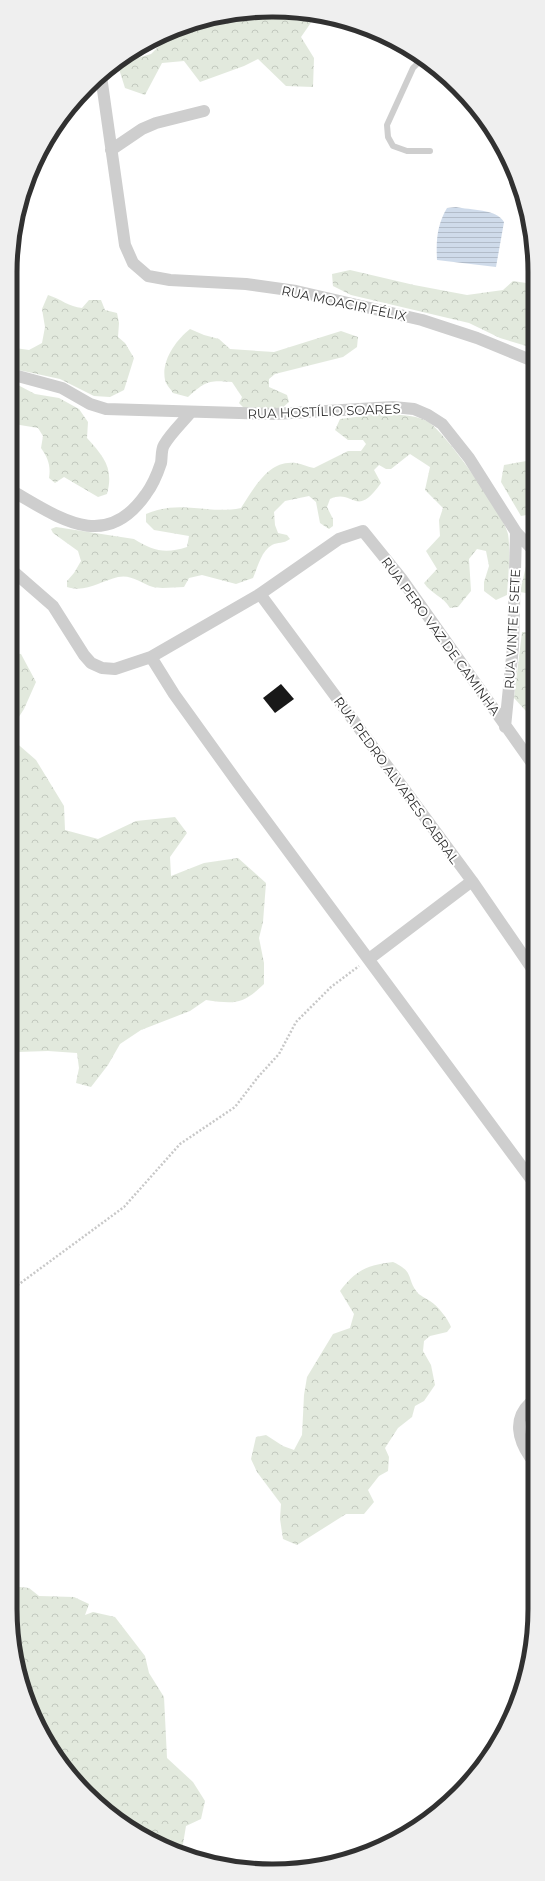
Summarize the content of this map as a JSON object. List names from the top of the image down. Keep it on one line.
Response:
{"streets":{"street":["RUA MOACIR FÉLIX","RUA HOSTÍLIO SOARES","RUA VINTE E SETE","RUA PERO VAZ DE CAMINHA","RUA PEDRO ALVARES CABRAL"]},"crossings":[["RUA HOSTÍLIO SOARES","RUA VINTE E SETE"],["RUA VINTE E SETE","RUA PERO VAZ DE CAMINHA"],["RUA PERO VAZ DE CAMINHA","RUA PEDRO ALVARES CABRAL"]]}
